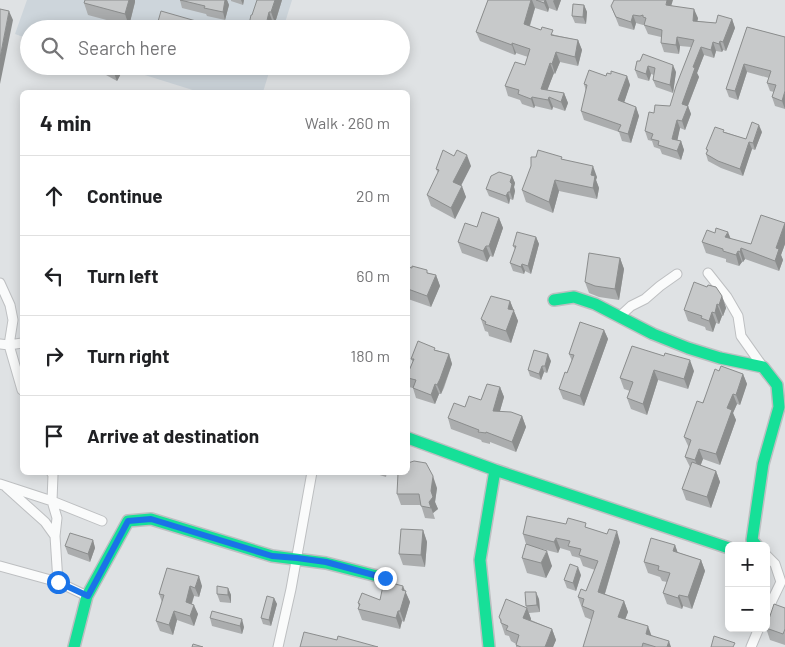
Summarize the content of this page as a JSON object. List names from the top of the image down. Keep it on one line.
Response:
{"page":{"search":"Search here","heading":["4 min","Walk · 260 m"],"list":[["Continue","20 m"],["Turn left","60 m"],["Turn right","180 m"],"Arrive at destination"],"map_buttons":["+","−"]}}
